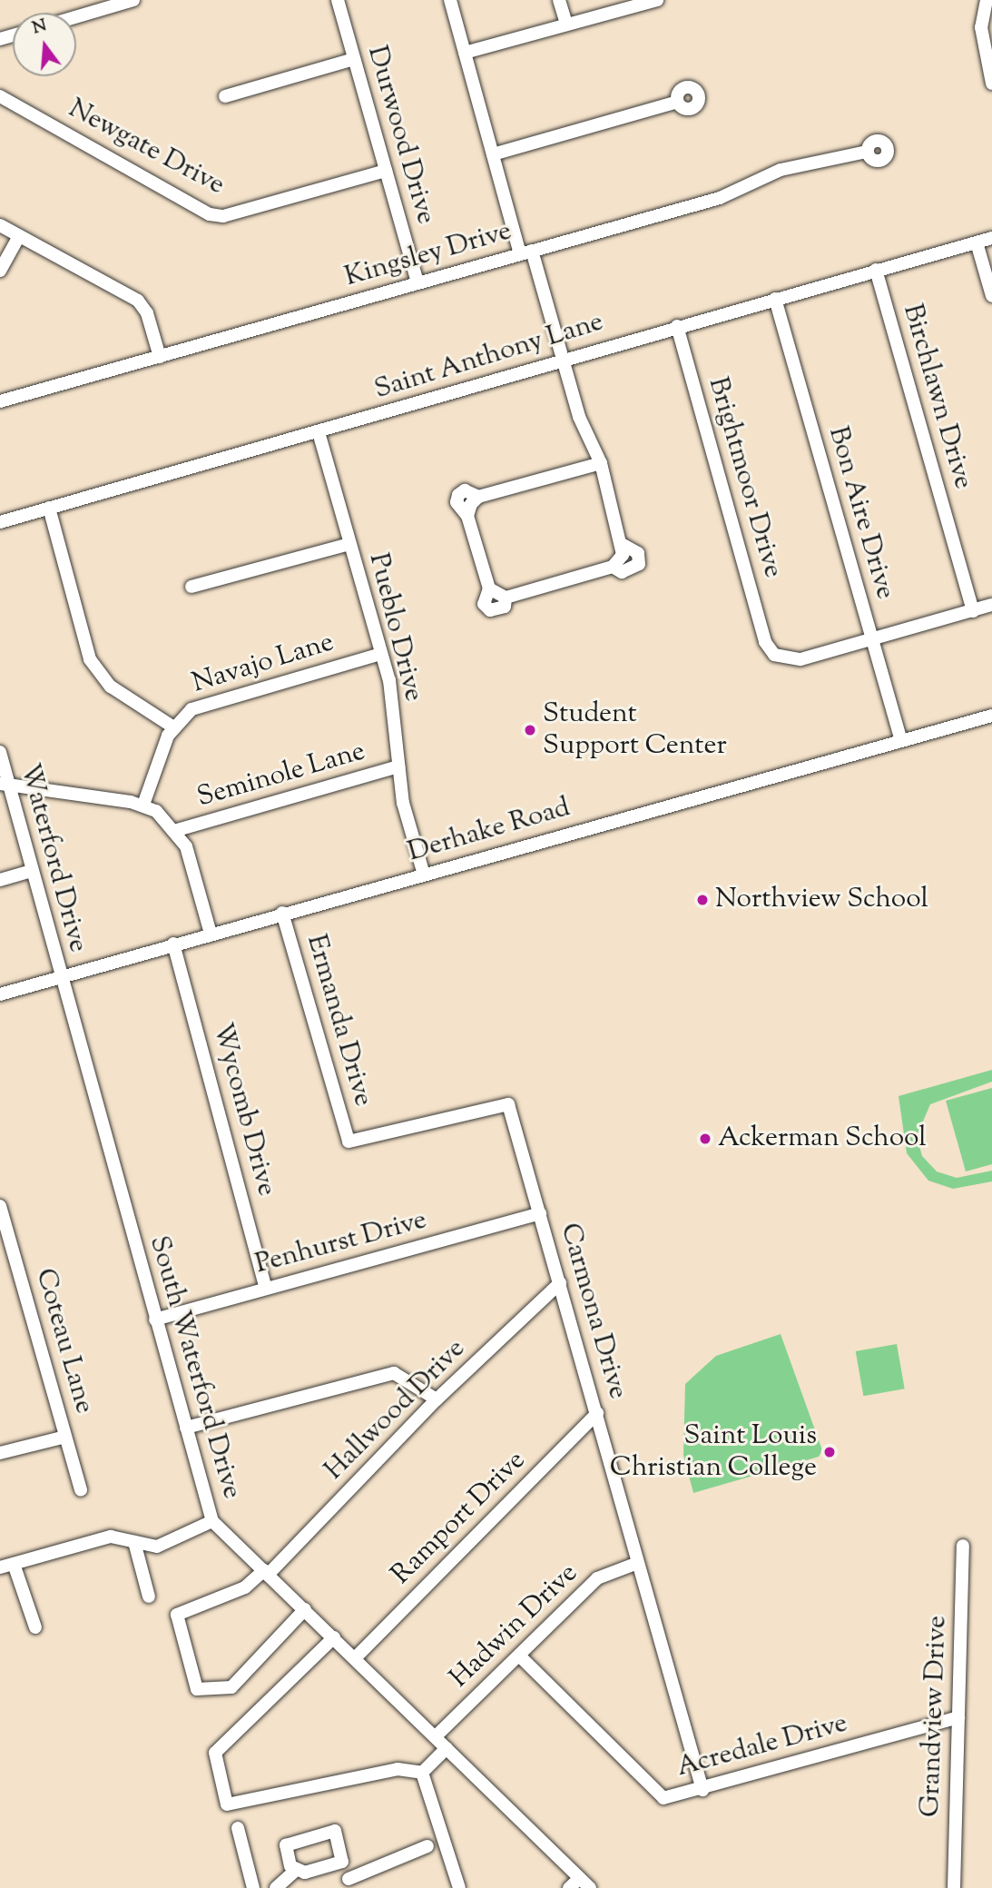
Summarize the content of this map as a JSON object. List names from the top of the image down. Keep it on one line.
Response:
{"streets":{"street":["Durwood Drive","Newgate Drive","Kingsley Drive","Saint Anthony Lane","Birchlawn Drive","Brightmoor Drive","Bon Aire Drive","Pueblo Drive","Navajo Lane","Seminole Lane","Derhake Road","Waterford Drive","Ermanda Drive","Wycomb Drive","Penhurst Drive","Carmona Drive","Coteau Lane","South Waterford Drive","Hallwood Drive","Ramport Drive","Hadwin Drive","Grandview Drive","Acredale Drive"]},"crossings":[["Durwood Drive","Newgate Drive"],["Durwood Drive","Kingsley Drive"],["Saint Anthony Lane","Birchlawn Drive"],["Saint Anthony Lane","Brightmoor Drive"],["Saint Anthony Lane","Bon Aire Drive"],["Saint Anthony Lane","Pueblo Drive"],["Brightmoor Drive","Bon Aire Drive"],["Bon Aire Drive","Derhake Road"],["Pueblo Drive","Navajo Lane"],["Pueblo Drive","Seminole Lane"],["Pueblo Drive","Derhake Road"],["Derhake Road","Waterford Drive"],["Derhake Road","Ermanda Drive"],["Derhake Road","Wycomb Drive"],["Derhake Road","South Waterford Drive"],["Waterford Drive","South Waterford Drive"],["Ermanda Drive","Carmona Drive"],["Wycomb Drive","Penhurst Drive"],["Penhurst Drive","Carmona Drive"],["Penhurst Drive","South Waterford Drive"],["Carmona Drive","Hallwood Drive"],["Carmona Drive","Ramport Drive"],["Carmona Drive","Hadwin Drive"],["Carmona Drive","Acredale Drive"],["South Waterford Drive","Hallwood Drive"],["South Waterford Drive","Ramport Drive"],["South Waterford Drive","Hadwin Drive"],["Hadwin Drive","Acredale Drive"],["Grandview Drive","Acredale Drive"]],"places":["Student Support Center","Northview School","Ackerman School","Saint Louis Christian College"],"north":"top"}
